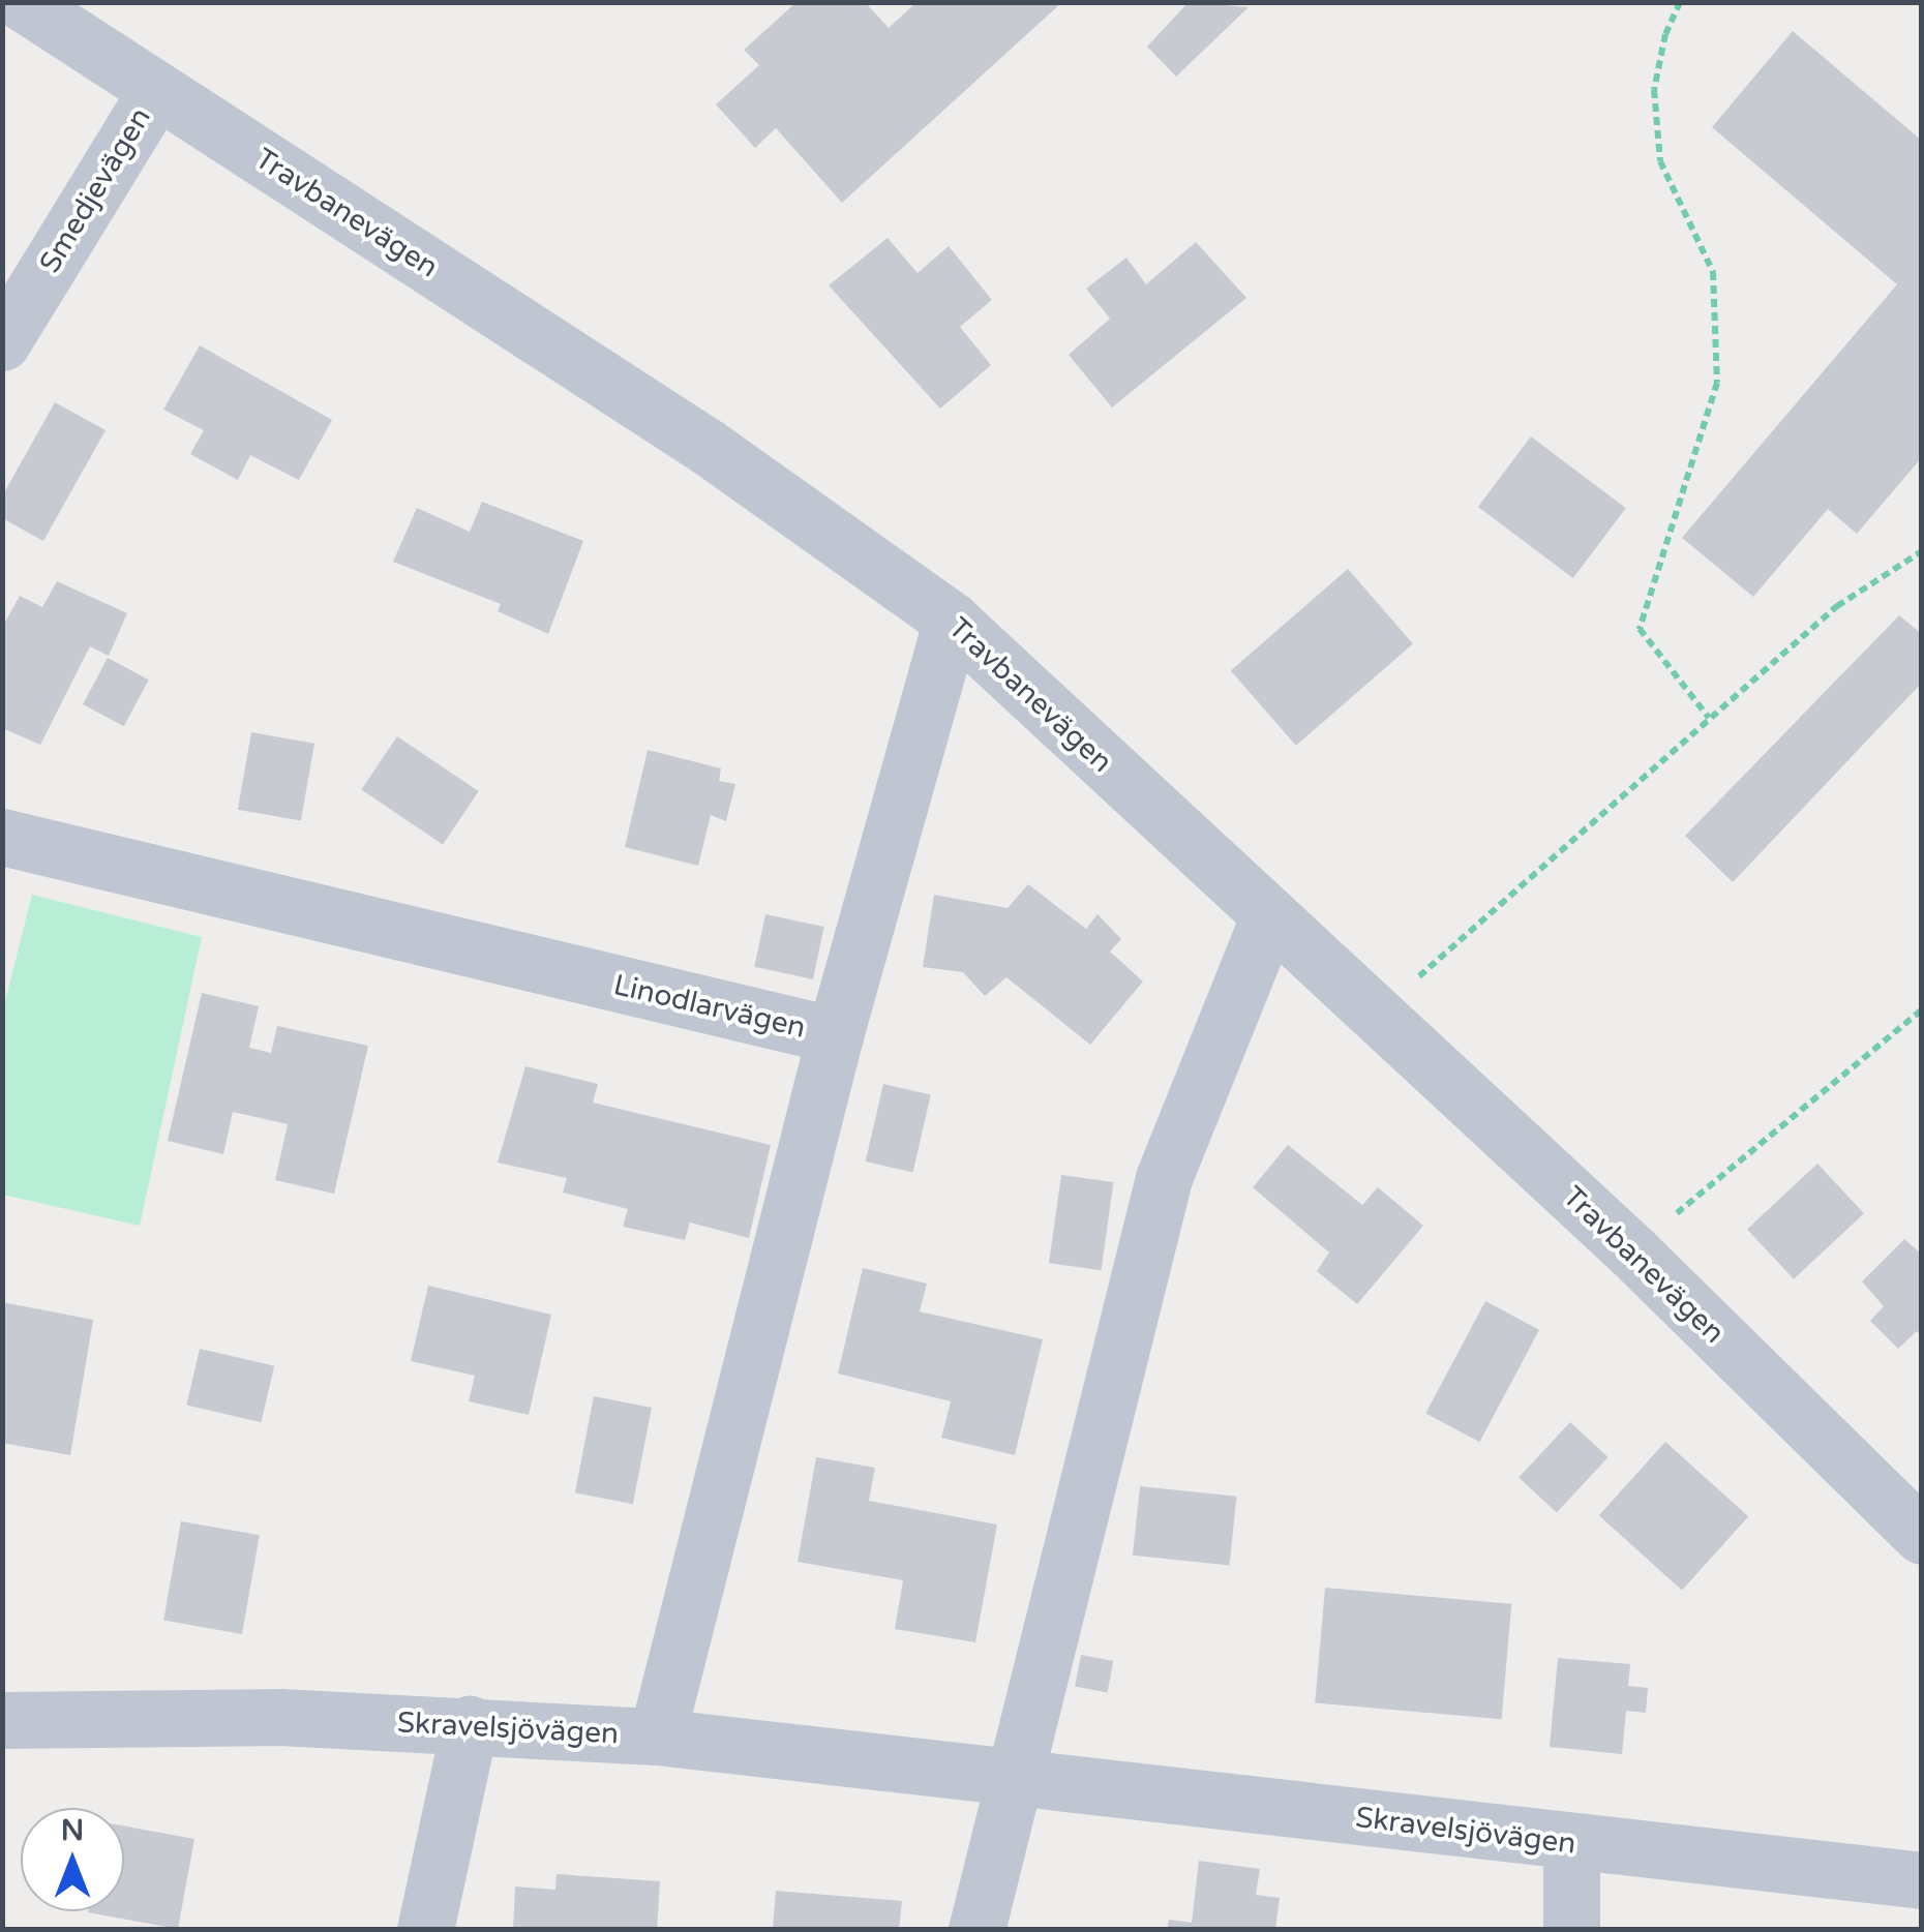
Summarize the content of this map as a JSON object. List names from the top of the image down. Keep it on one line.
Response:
{"streets":{"street":["Smedjevägen","Travbanevägen","Linodlarvägen","Skravelsjövägen"]},"crossings":[["Smedjevägen","Travbanevägen"],["Linodlarvägen","Skravelsjövägen"]],"north":"top"}
